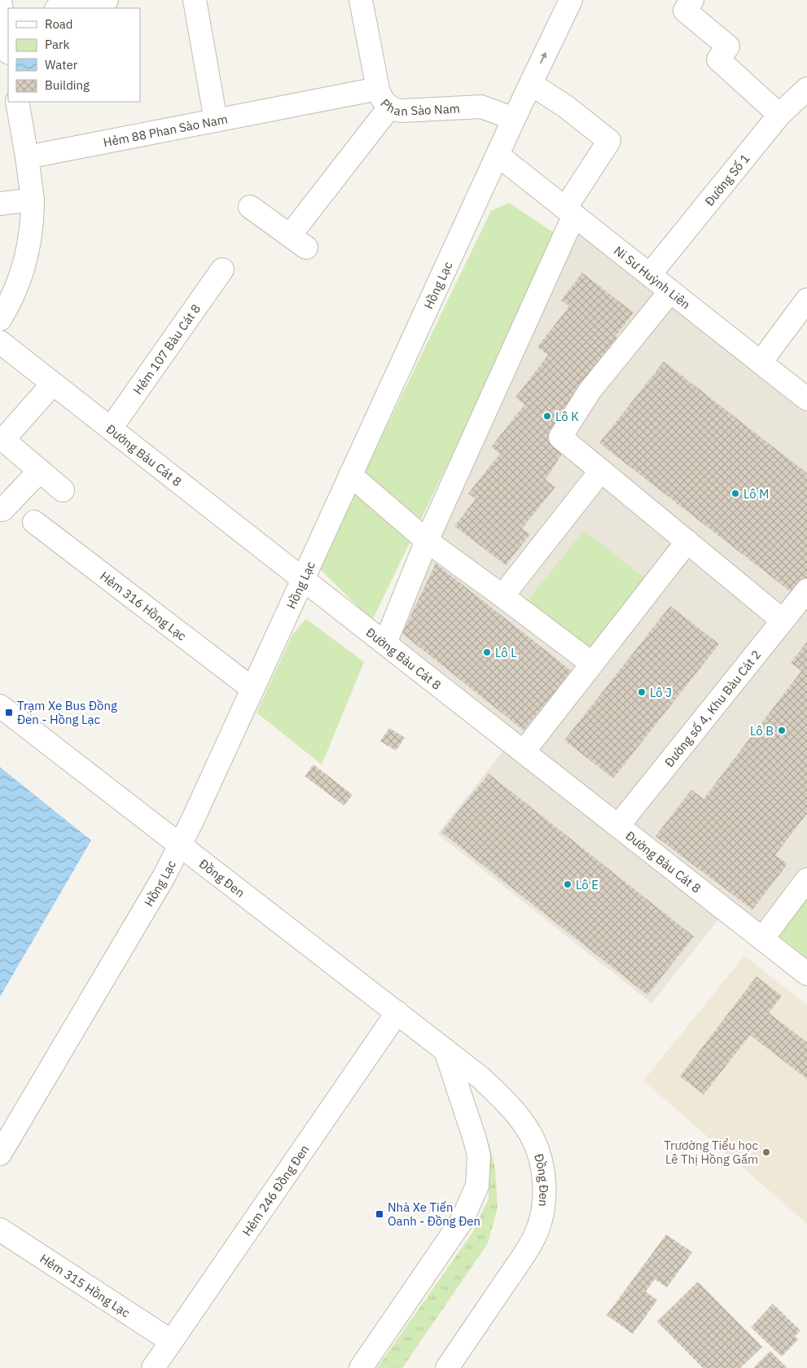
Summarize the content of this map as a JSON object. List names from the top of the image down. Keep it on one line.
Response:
{"streets":{"street":["Phan Sào Nam","Hẻm 88 Phan Sào Nam","Đường Số 1","Ni Sư Huỳnh Liên","Hồng Lạc","Hẻm 107 Bàu Cát 8","Đường Bàu Cát 8","Hẻm 316 Hồng Lạc","Đường số 4, Khu Bàu Cát 2","Đồng Đen","Hẻm 246 Đồng Đen","Hẻm 315 Hồng Lạc"]},"crossings":[["Phan Sào Nam","Hẻm 88 Phan Sào Nam"],["Phan Sào Nam","Hồng Lạc"],["Đường Số 1","Ni Sư Huỳnh Liên"],["Ni Sư Huỳnh Liên","Hồng Lạc"],["Hồng Lạc","Đường Bàu Cát 8"],["Hồng Lạc","Hẻm 316 Hồng Lạc"],["Hồng Lạc","Đồng Đen"],["Hẻm 107 Bàu Cát 8","Đường Bàu Cát 8"],["Đường Bàu Cát 8","Đường số 4, Khu Bàu Cát 2"],["Đồng Đen","Hẻm 246 Đồng Đen"],["Hẻm 246 Đồng Đen","Hẻm 315 Hồng Lạc"]],"places":{"other":["Lô K","Lô M","Lô L","Lô J","Lô B","Lô E","Trươờng Tiểu học Lê Thị Hồng Gấm"],"transit":["Trạm Xe Bus Đồng Đen - Hồng Lạc","Nhà Xe Tiến Oanh - Đồng Đen"]},"legend":["Road","Park","Water","Building"]}
